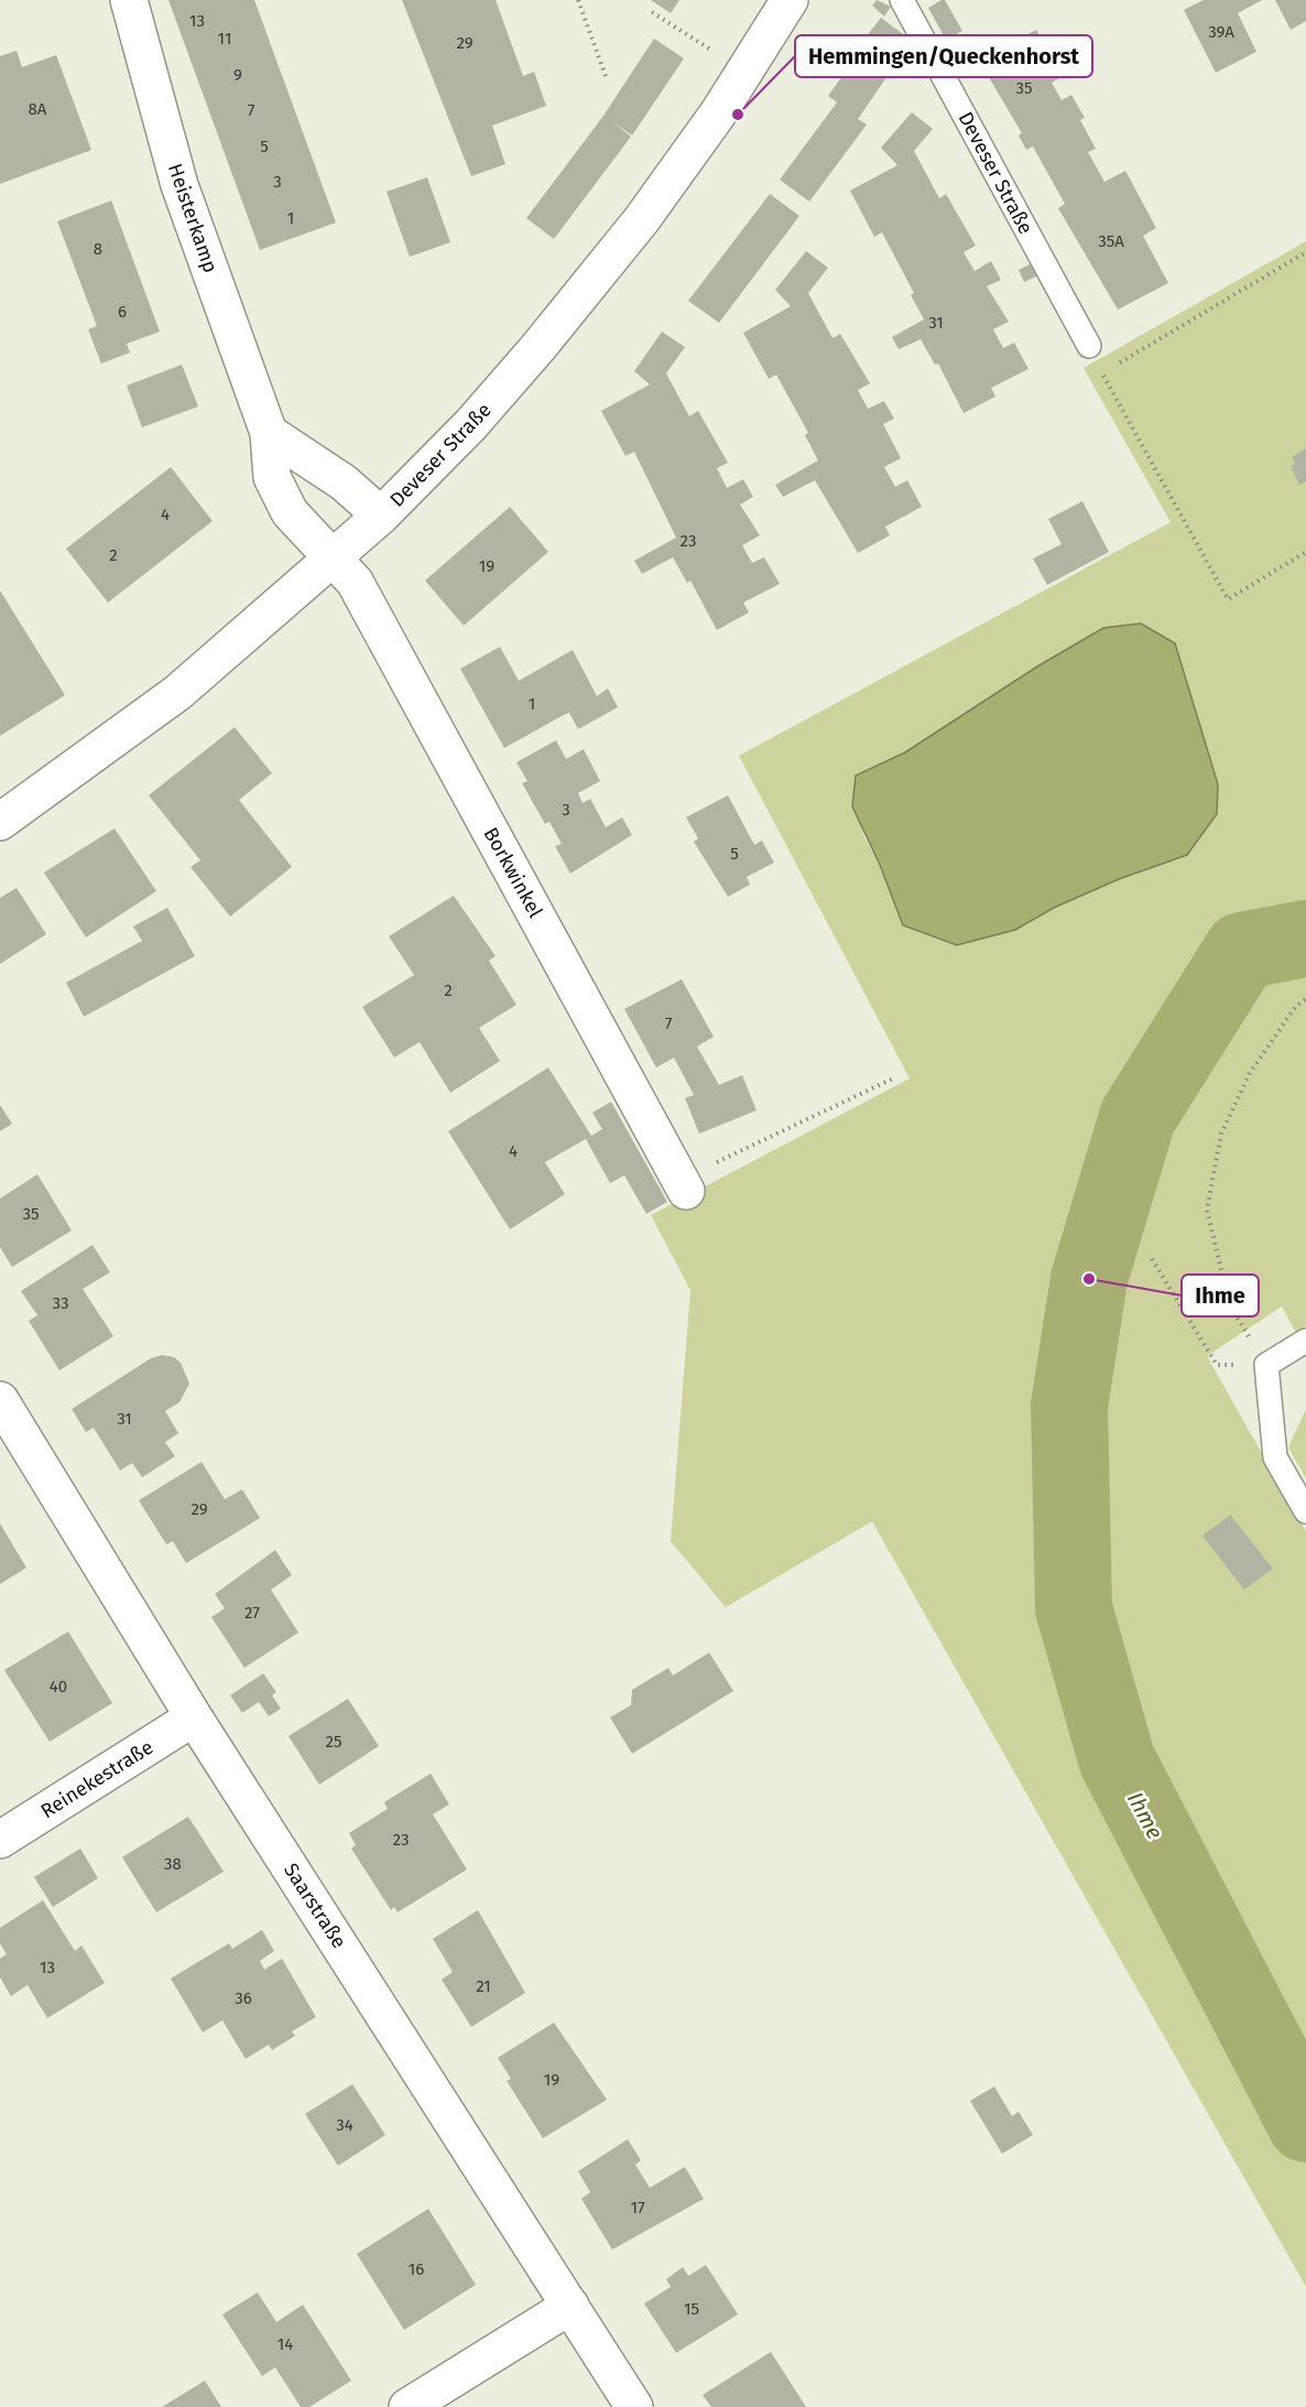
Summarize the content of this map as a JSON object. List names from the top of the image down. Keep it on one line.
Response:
{"streets":{"street":["Deveser Straße","Heisterkamp","Borkwinkel","Reinekestraße","Saarstraße"]},"crossings":[["Deveser Straße","Heisterkamp"],["Deveser Straße","Borkwinkel"],["Heisterkamp","Borkwinkel"],["Reinekestraße","Saarstraße"]],"water":["Ihme"],"places":["Hemmingen/Queckenhorst","Ihme"],"house_numbers":["13","39A","11","29","9","35","8A","7","5","3","1","35A","8","6","31","4","23","2","19","1","3","5","2","7","4","35","33","31","29","27","40","25","23","38","13","21","36","19","34","17","16","15","14"]}
